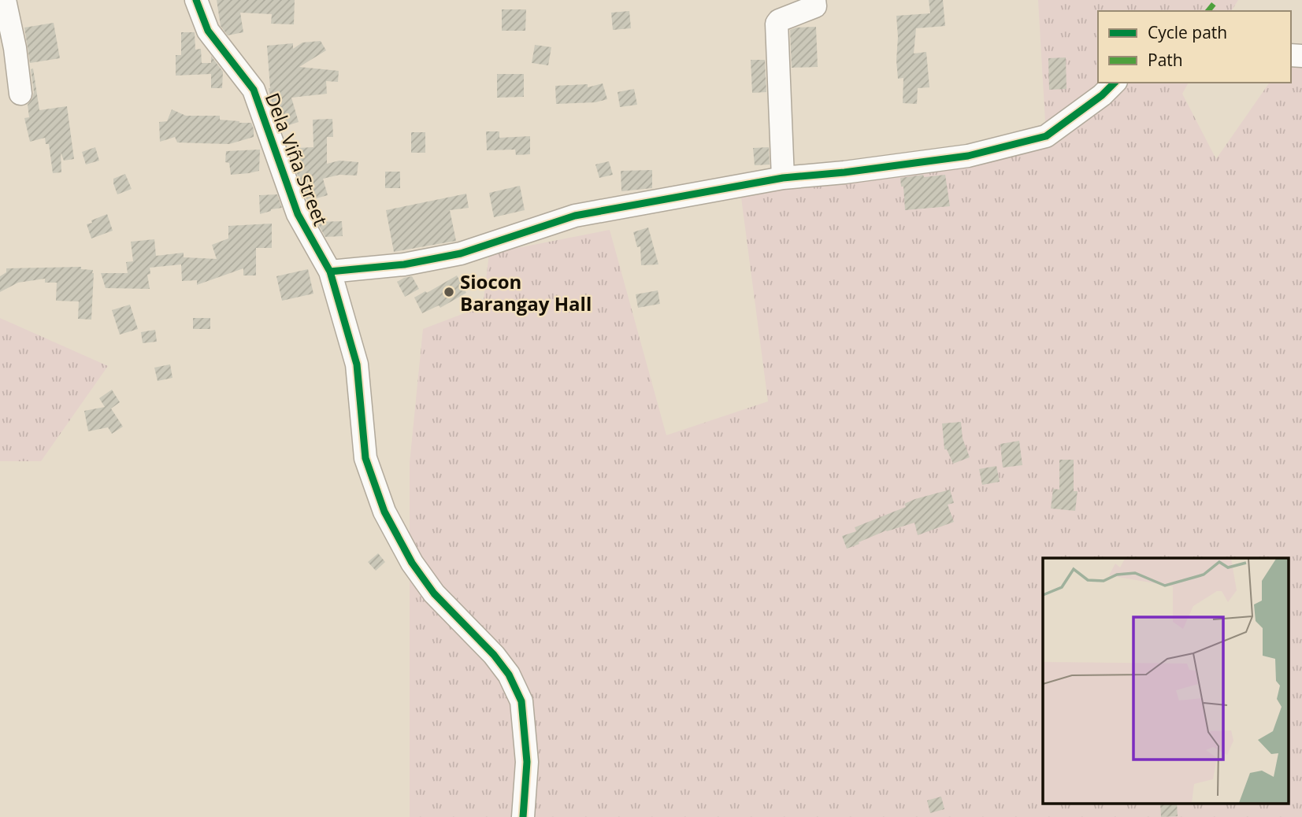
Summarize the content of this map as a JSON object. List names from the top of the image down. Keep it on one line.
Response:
{"streets":{"street":["Dela Viña Street"]},"places":["Siocon Barangay Hall"],"legend":["Cycle path","Path"]}
